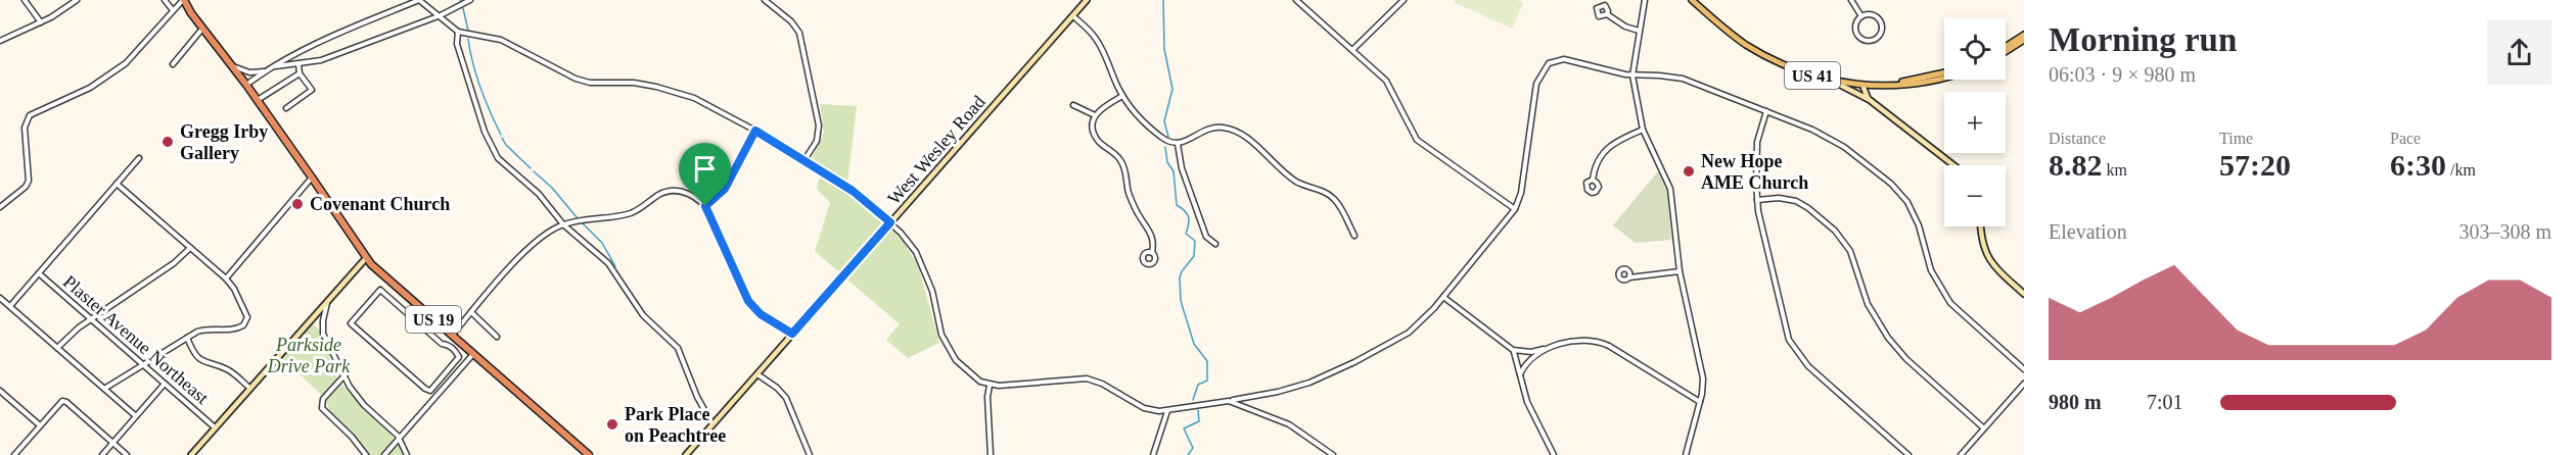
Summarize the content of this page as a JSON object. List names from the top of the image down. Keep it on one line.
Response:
{"streets":{"highway":["US 19"],"main road":["US 41"],"street":["West Wesley Road","Plaster Avenue Northeast"]},"parks":["Parkside Drive Park"],"places":["Gregg Irby Gallery","New Hope AME Church","Covenant Church","Park Place on Peachtree"],"page":{"heading":["Morning run","06:03 · 9 × 980 m"],"map_buttons":["+","−"],"stats":[["Distance","8.82 km"],["Time","57:20"],["Pace","6:30 /km"]],"chart":["Elevation","303–308 m"],"list":[{"name":"980 m","note":"7:01"}]}}
